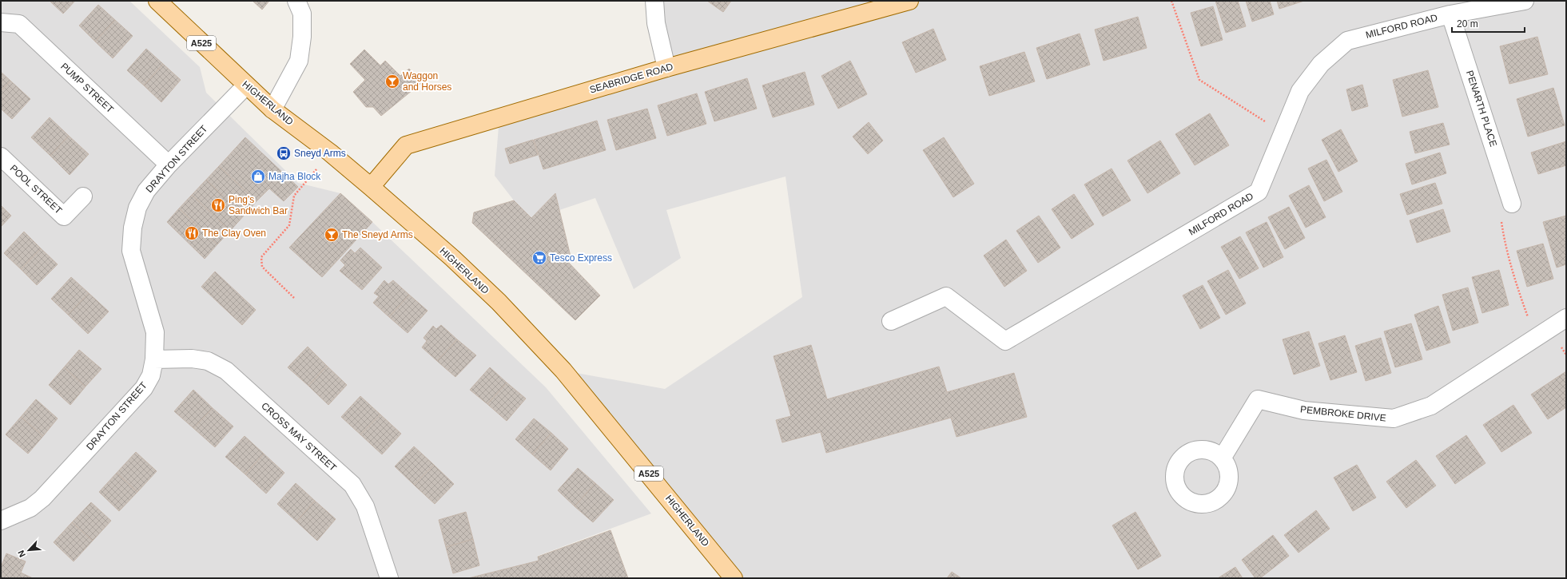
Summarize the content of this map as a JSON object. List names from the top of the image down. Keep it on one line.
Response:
{"streets":{"main road":["A525","SEABRIDGE ROAD","HIGHERLAND"],"street":["MILFORD ROAD","PUMP STREET","PENARTH PLACE","DRAYTON STREET","POOL STREET","PEMBROKE DRIVE","CROSS MAY STREET"]},"crossings":[["MILFORD ROAD","PENARTH PLACE"],["SEABRIDGE ROAD","HIGHERLAND"],["PUMP STREET","DRAYTON STREET"],["HIGHERLAND","DRAYTON STREET"],["DRAYTON STREET","CROSS MAY STREET"]],"places":{"bar":["Waggon and Horses","The Sneyd Arms"],"bus stop":["Sneyd Arms"],"shop":["Majha Block"],"restaurant":["Ping's Sandwich Bar","The Clay Oven"],"supermarket":["Tesco Express"]},"scale_bar":"20 m","north":"bottom left"}
